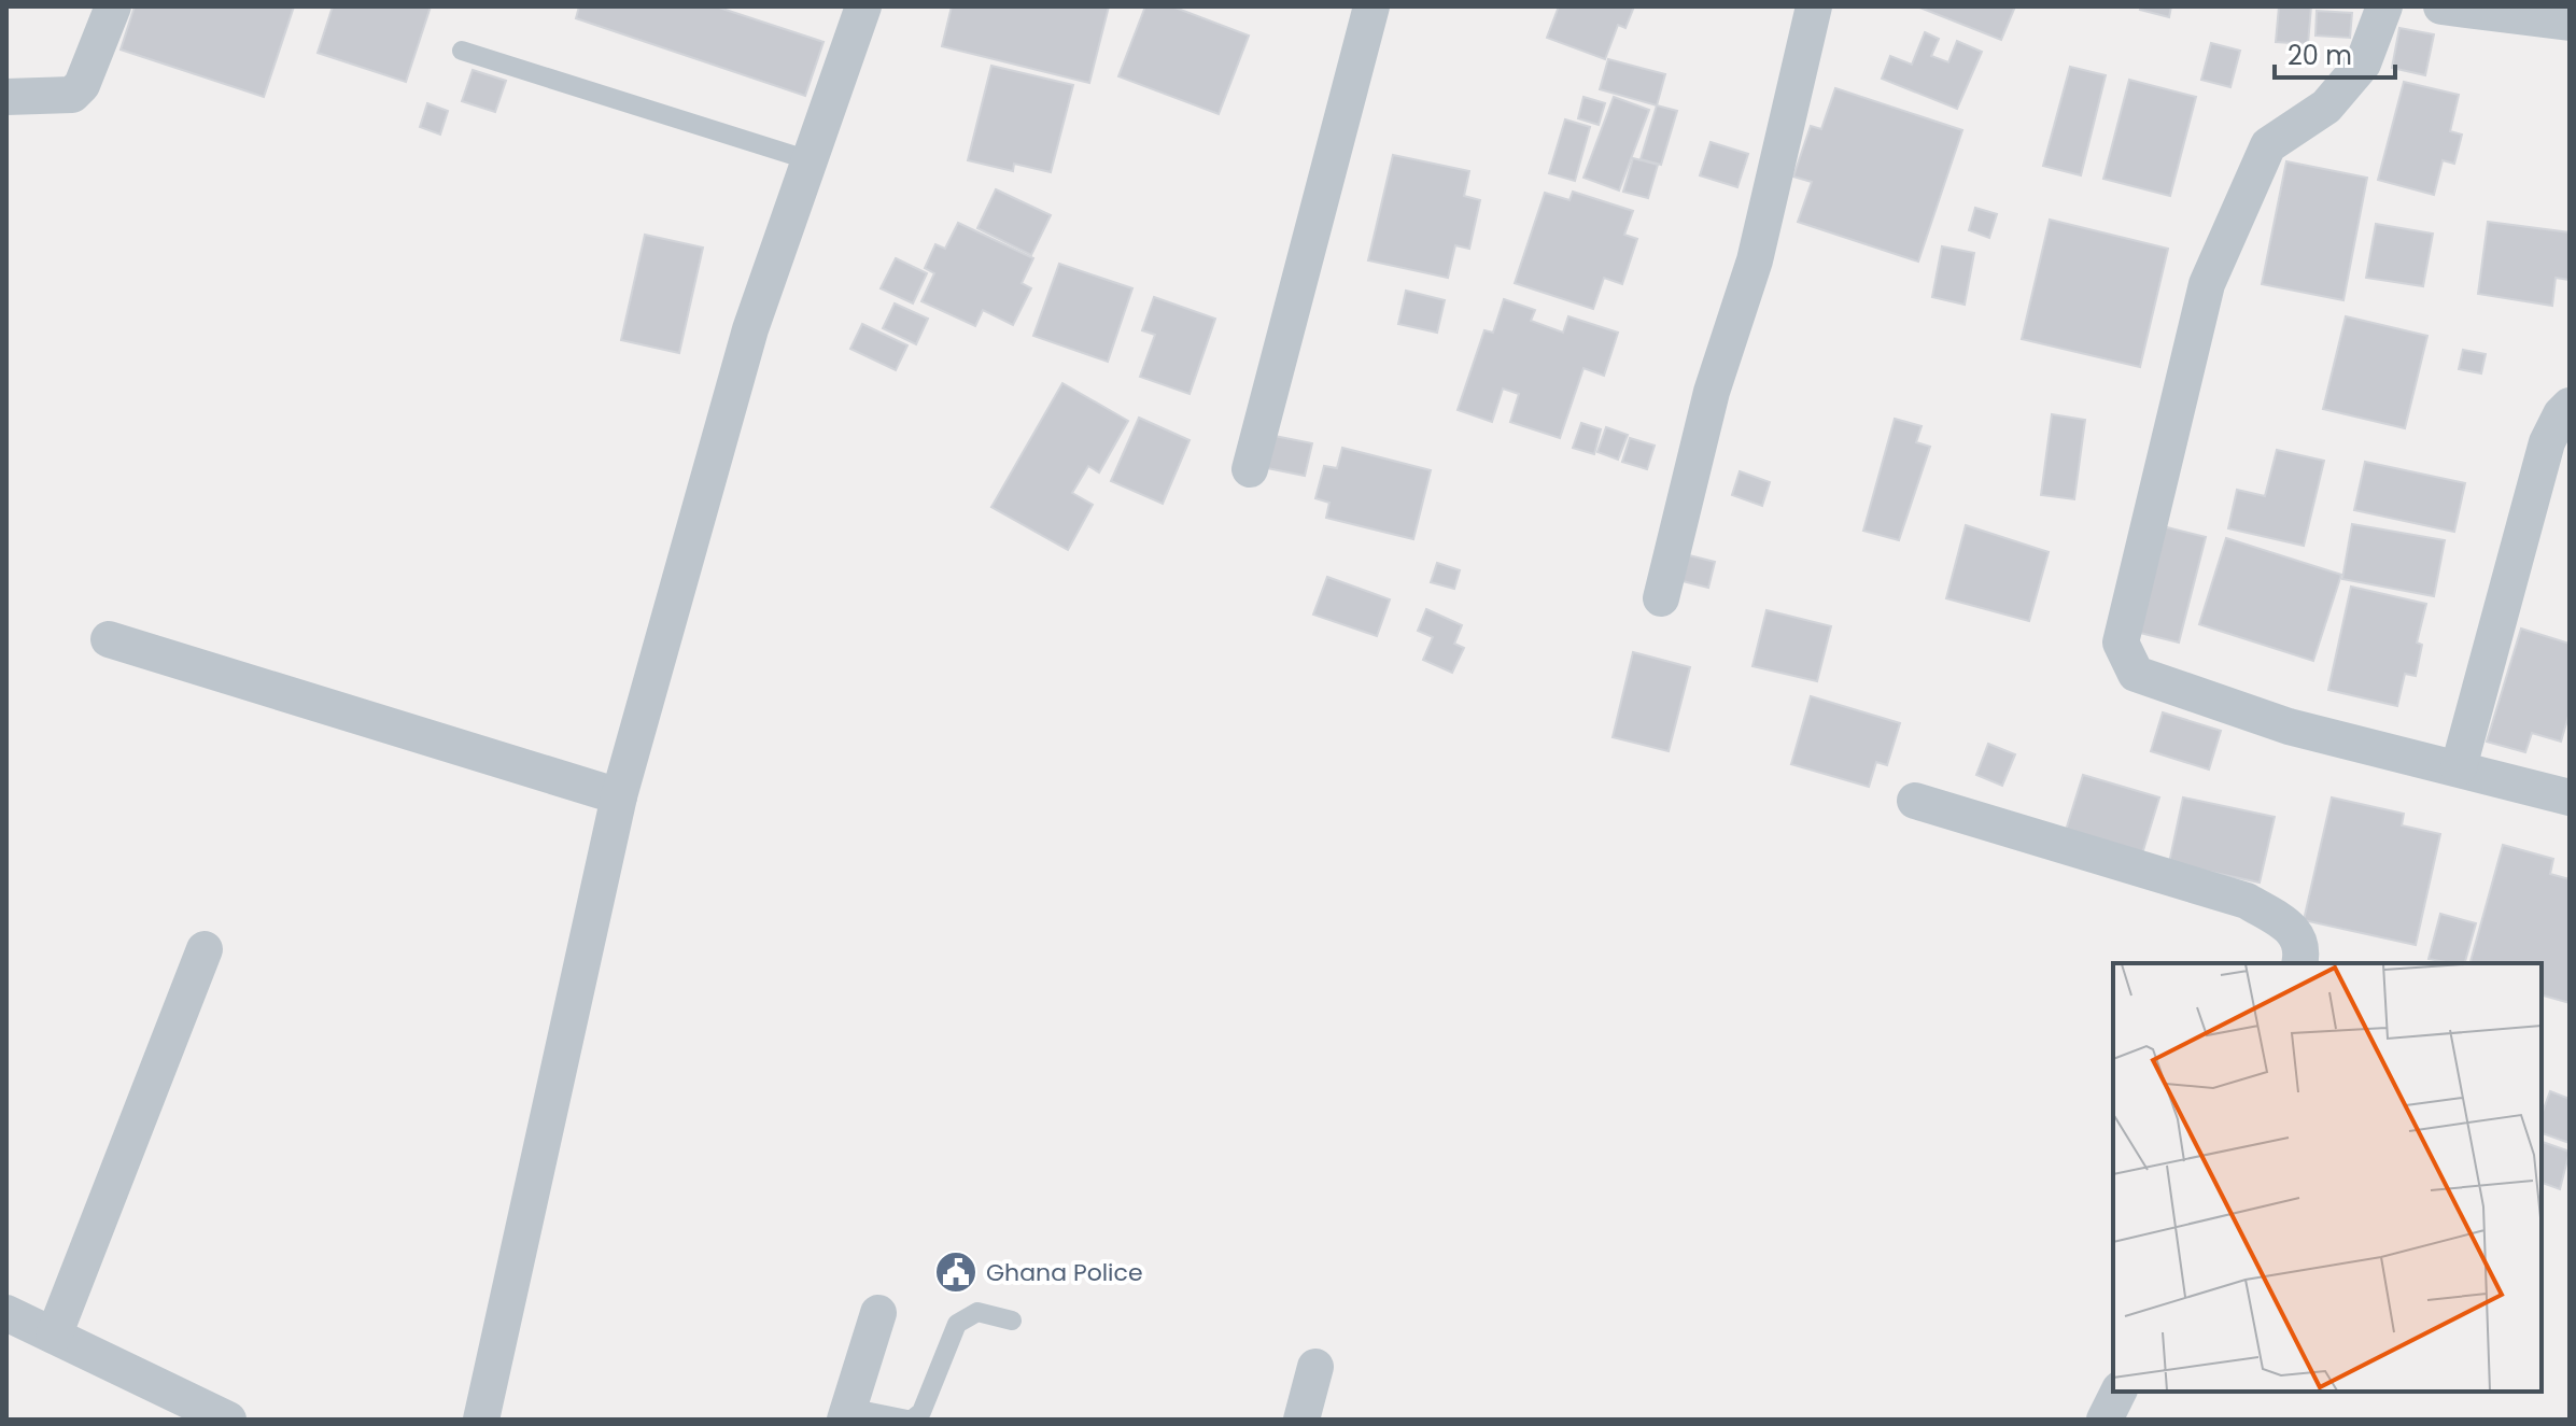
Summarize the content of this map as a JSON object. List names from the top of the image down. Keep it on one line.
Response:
{"places":{"public building":["Ghana Police"]},"scale_bar":"20 m"}
